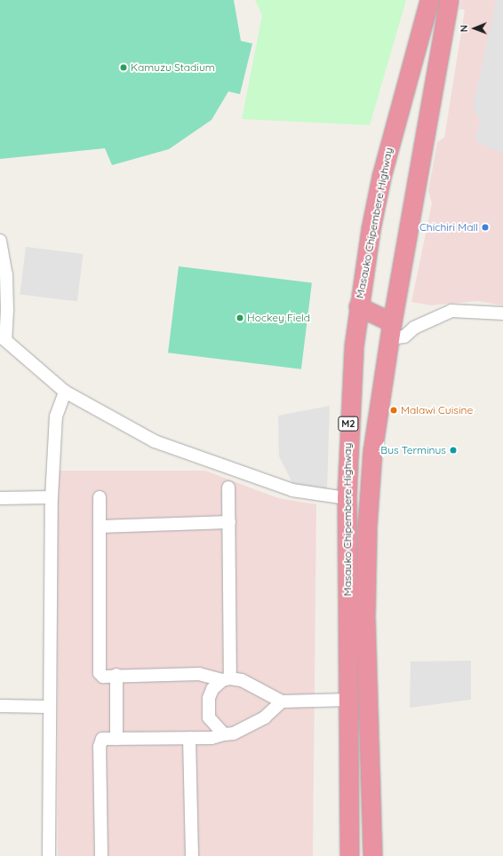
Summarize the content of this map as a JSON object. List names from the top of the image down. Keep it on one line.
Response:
{"streets":{"highway":["Masauko Chipembere Highway","M2"]},"places":["Kamuzu Stadium","Chichiri Mall","Hockey Field","Malawi Cuisine","Bus Terminus"],"north":"left"}
